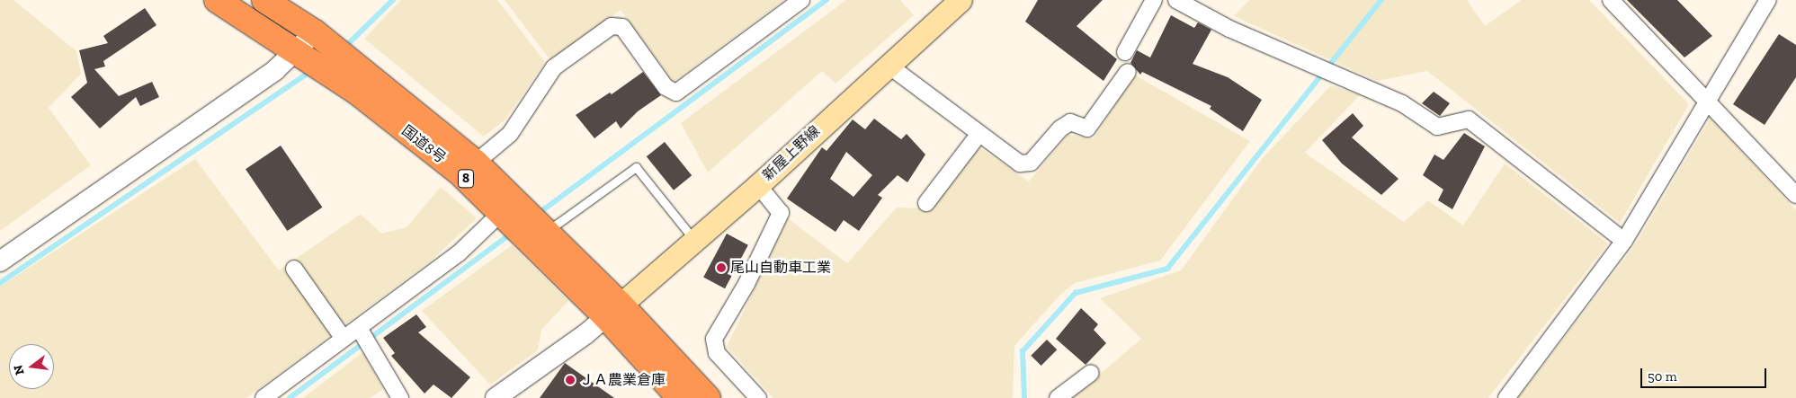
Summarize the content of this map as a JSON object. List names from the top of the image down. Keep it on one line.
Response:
{"streets":{"highway":["国道8号","8"],"main road":["新屋上野線"]},"crossings":[["国道8号","新屋上野線"]],"places":["尾山自動車工業","ＪＡ農業倉庫"],"scale_bar":"50 m","north":"left"}
